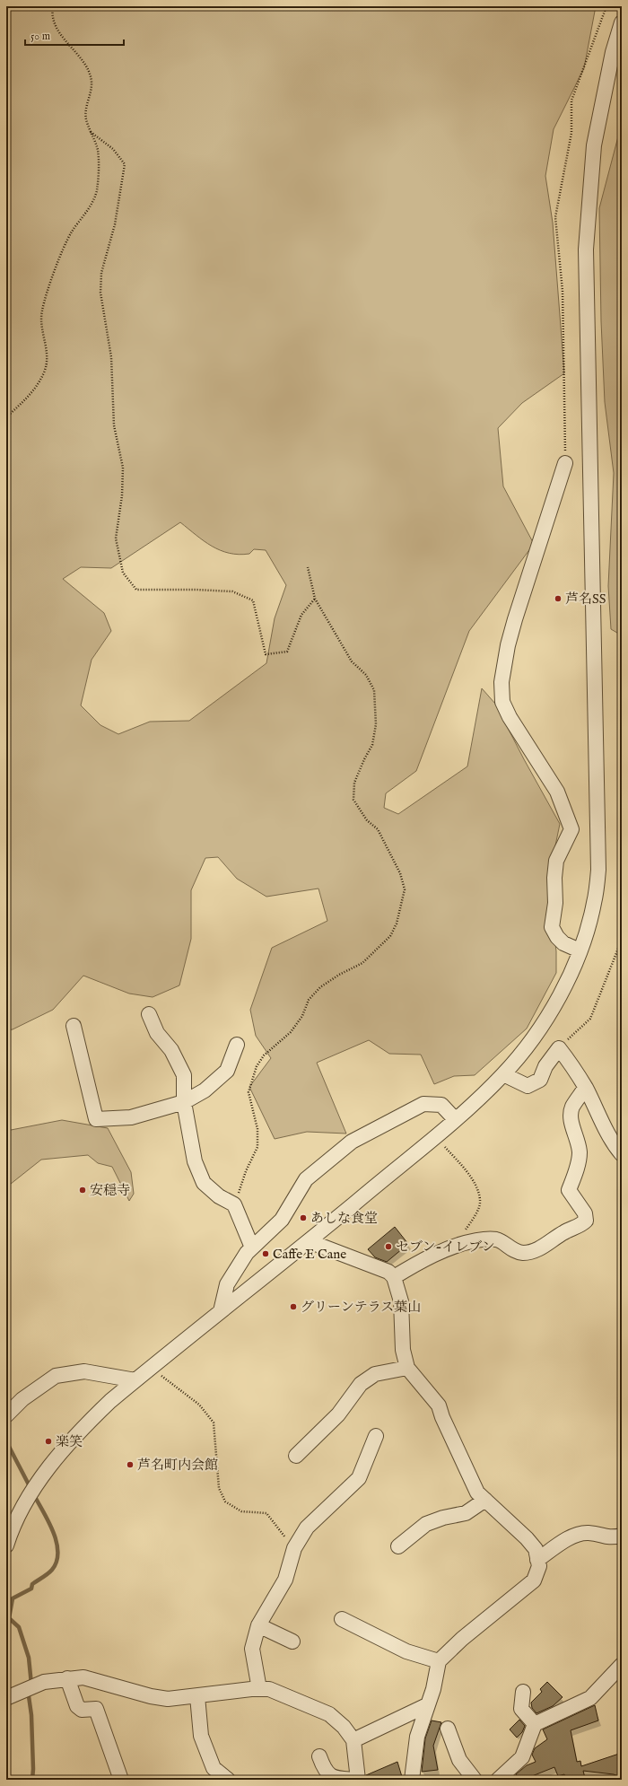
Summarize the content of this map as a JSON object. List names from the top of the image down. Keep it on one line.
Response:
{"places":["芦名SS","安穏寺","あしな食堂","セブン-イレブン","Caffe E Cane","グリーンテラス葉山","楽笑","芦名町内会館"],"scale_bar":"50 m"}
